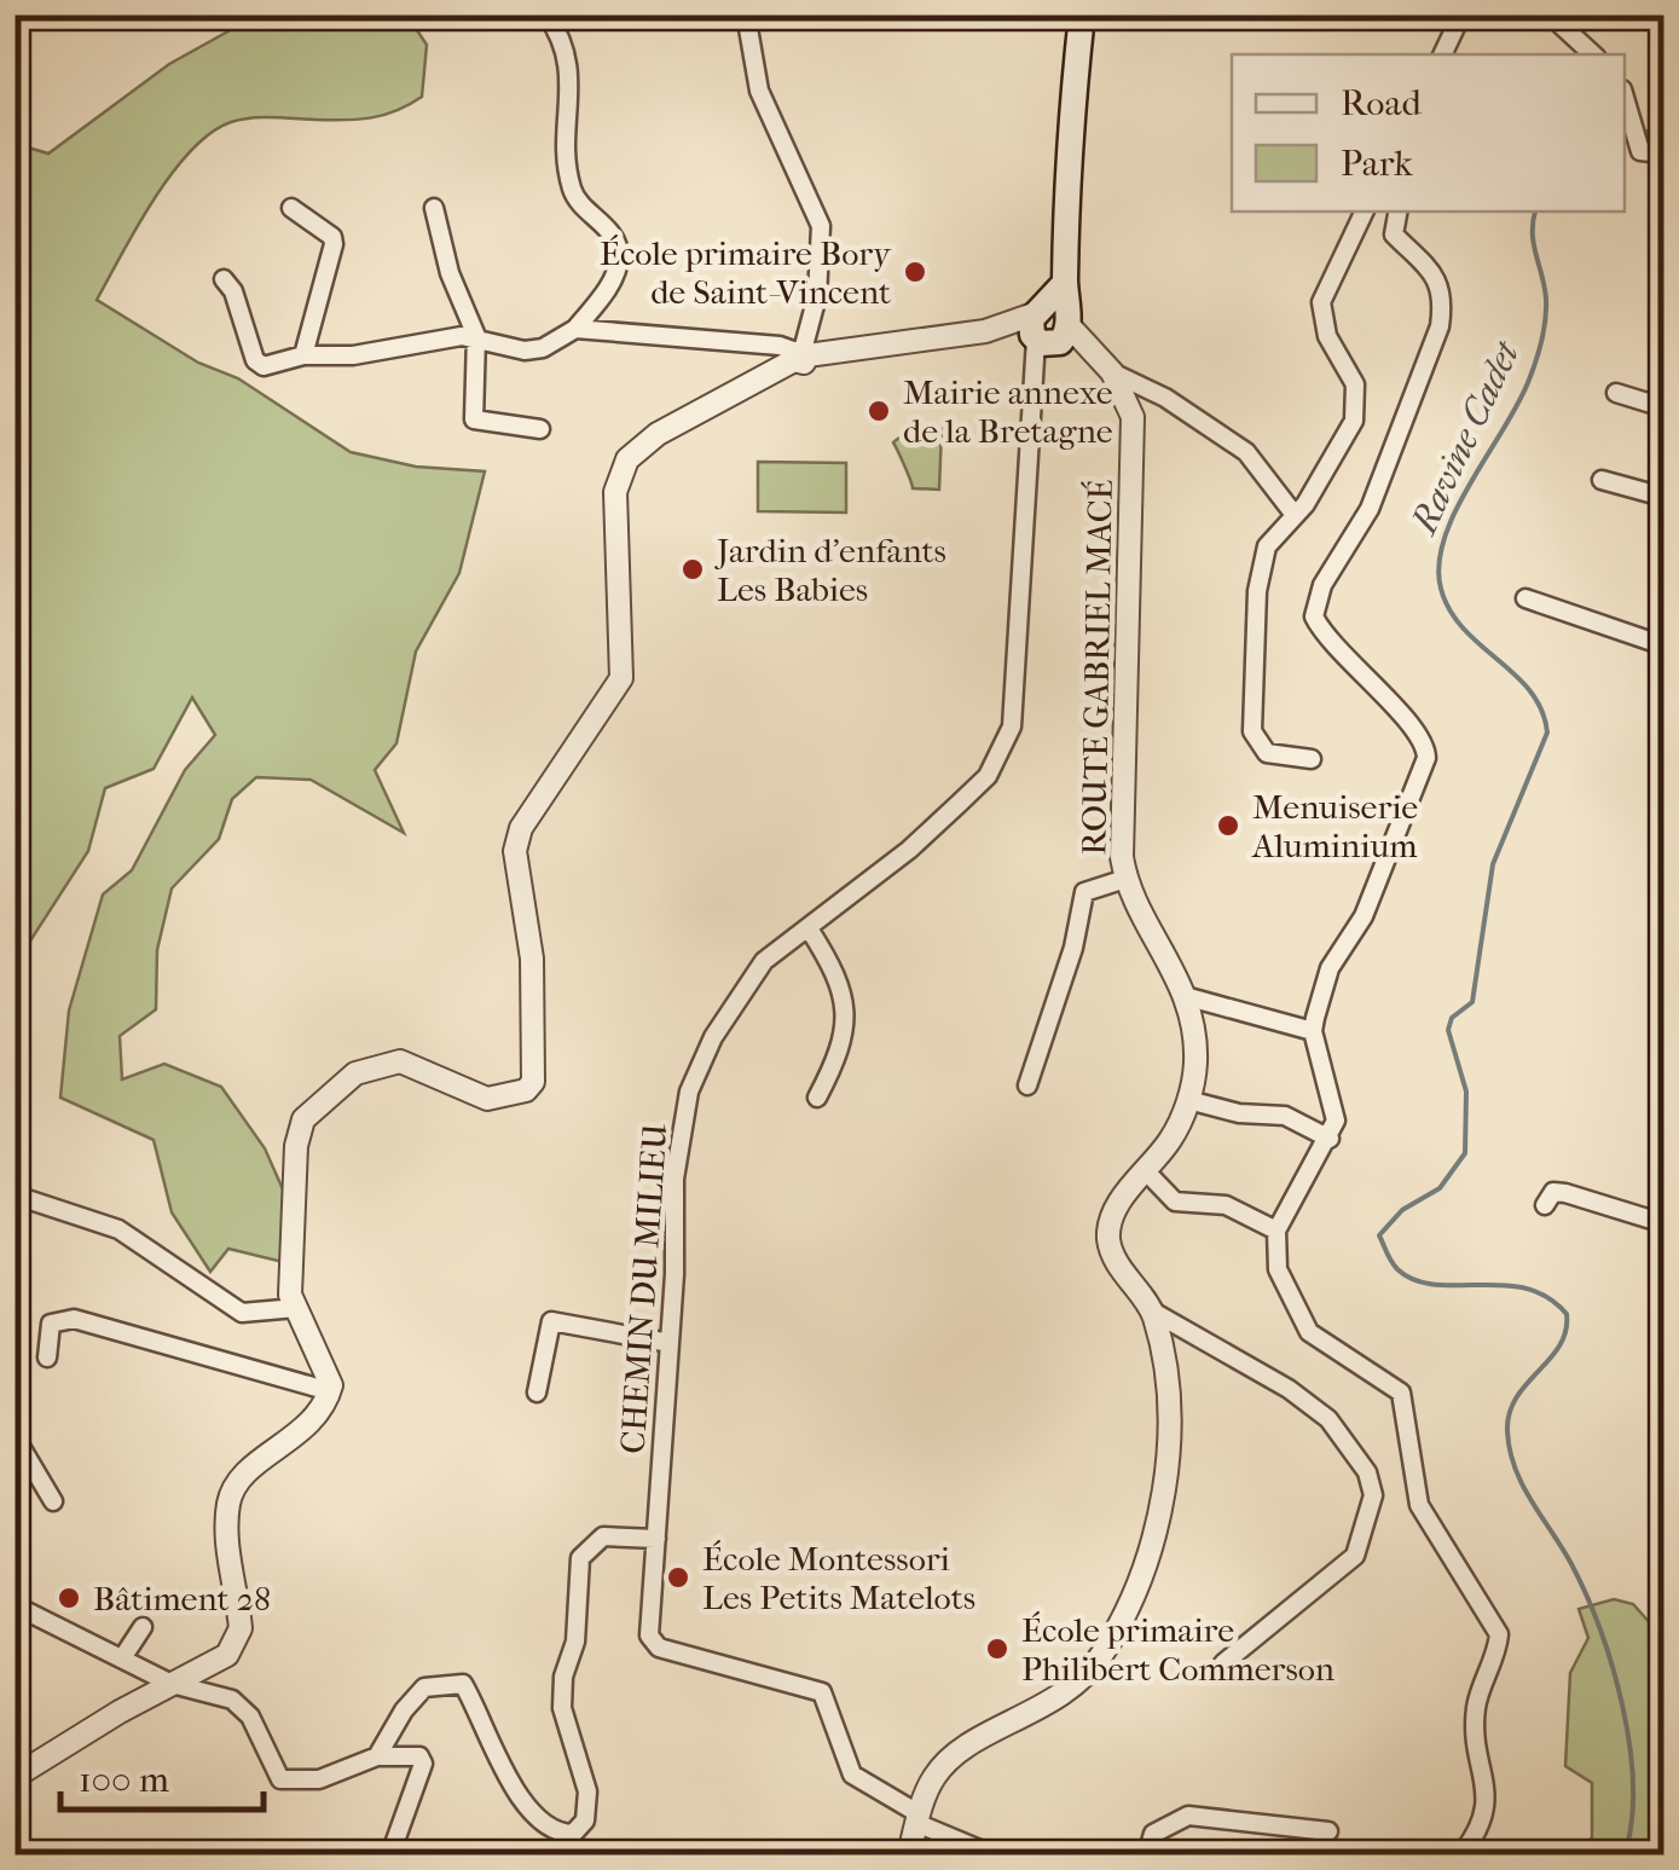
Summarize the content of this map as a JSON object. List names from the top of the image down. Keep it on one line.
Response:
{"streets":{"street":["ROUTE GABRIEL MACÉ","CHEMIN DU MILIEU"]},"crossings":[["ROUTE GABRIEL MACÉ","CHEMIN DU MILIEU"]],"water":["Ravine Cadet"],"places":["École primaire Bory de Saint-Vincent","Mairie annexe de la Bretagne","Jardin d'enfants Les Babies","Menuiserie Aluminium","École Montessori Les Petits Matelots","Bâtiment 28","École primaire Philibert Commerson"],"legend":["Road","Park"],"scale_bar":"100 m"}
